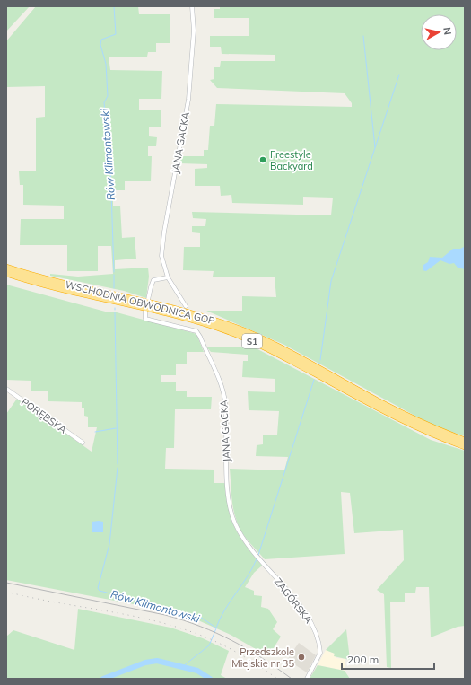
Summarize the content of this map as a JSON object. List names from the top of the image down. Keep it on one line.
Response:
{"streets":{"highway":["WSCHODNIA OBWODNICA GOP","S1"],"street":["JANA GACKA","PORĘBSKA","ZAGÓRSKA"]},"crossings":[["JANA GACKA","ZAGÓRSKA"]],"water":["Rów Klimontowski"],"places":["Freestyle Backyard","Przedszkole Miejskie nr 35"],"scale_bar":"200 m","north":"right"}
